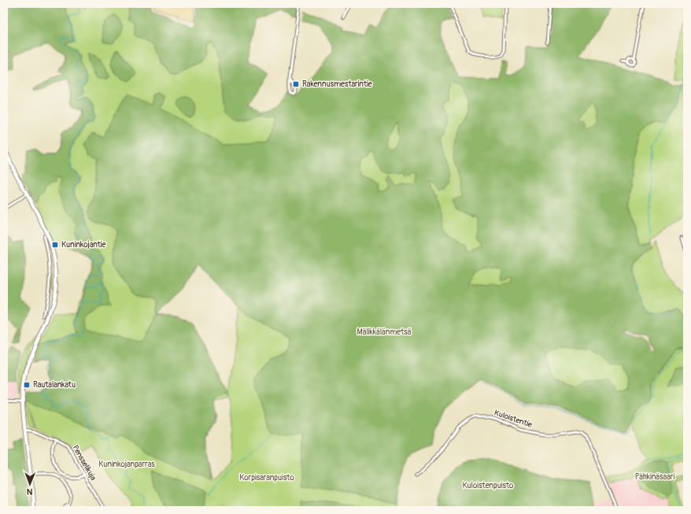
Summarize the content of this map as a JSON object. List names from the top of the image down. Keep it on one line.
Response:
{"streets":{"street":["Kuloistentie","Pensselikuja"]},"parks":["Mälikkälänmetsä","Kuninkojanparras","Pähkinäsaari","Korpisaranpuisto","Kuloistenpuisto"],"places":{"transit":["Rakennusmestarintie","Kuninkojantie","Rautalankatu"]},"north":"bottom"}
